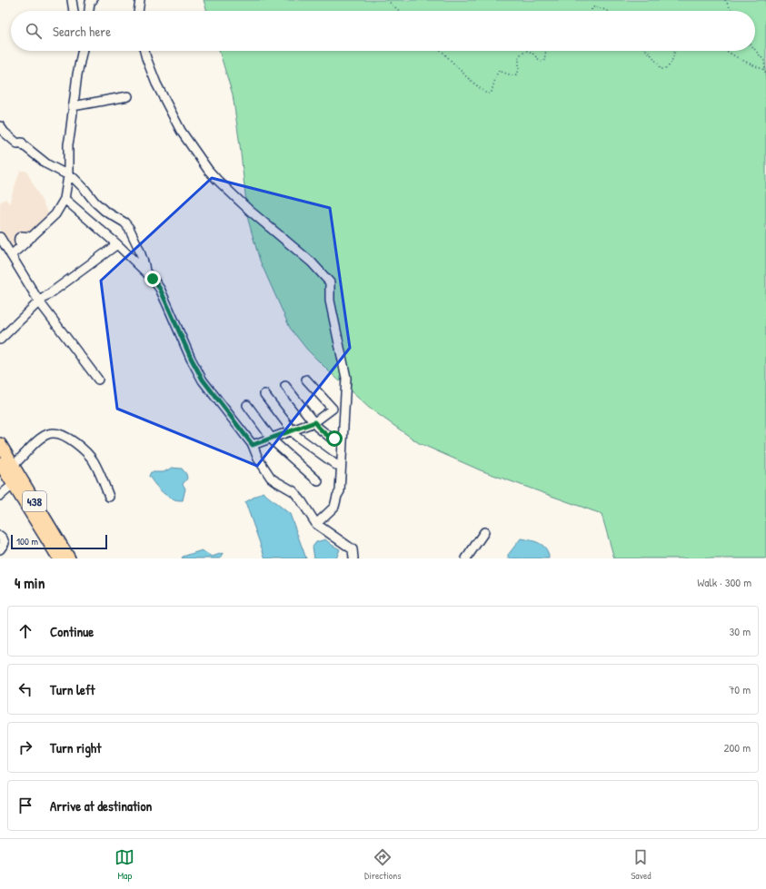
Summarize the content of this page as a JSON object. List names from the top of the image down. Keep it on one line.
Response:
{"streets":{"highway":["438"]},"scale_bar":"100 m","page":{"search":"Search here","scale":"100 m","heading":["4 min","Walk · 300 m"],"list":[["Continue","30 m"],["Turn left","70 m"],["Turn right","200 m"],"Arrive at destination"],"nav":["Map","Directions","Saved"]}}
